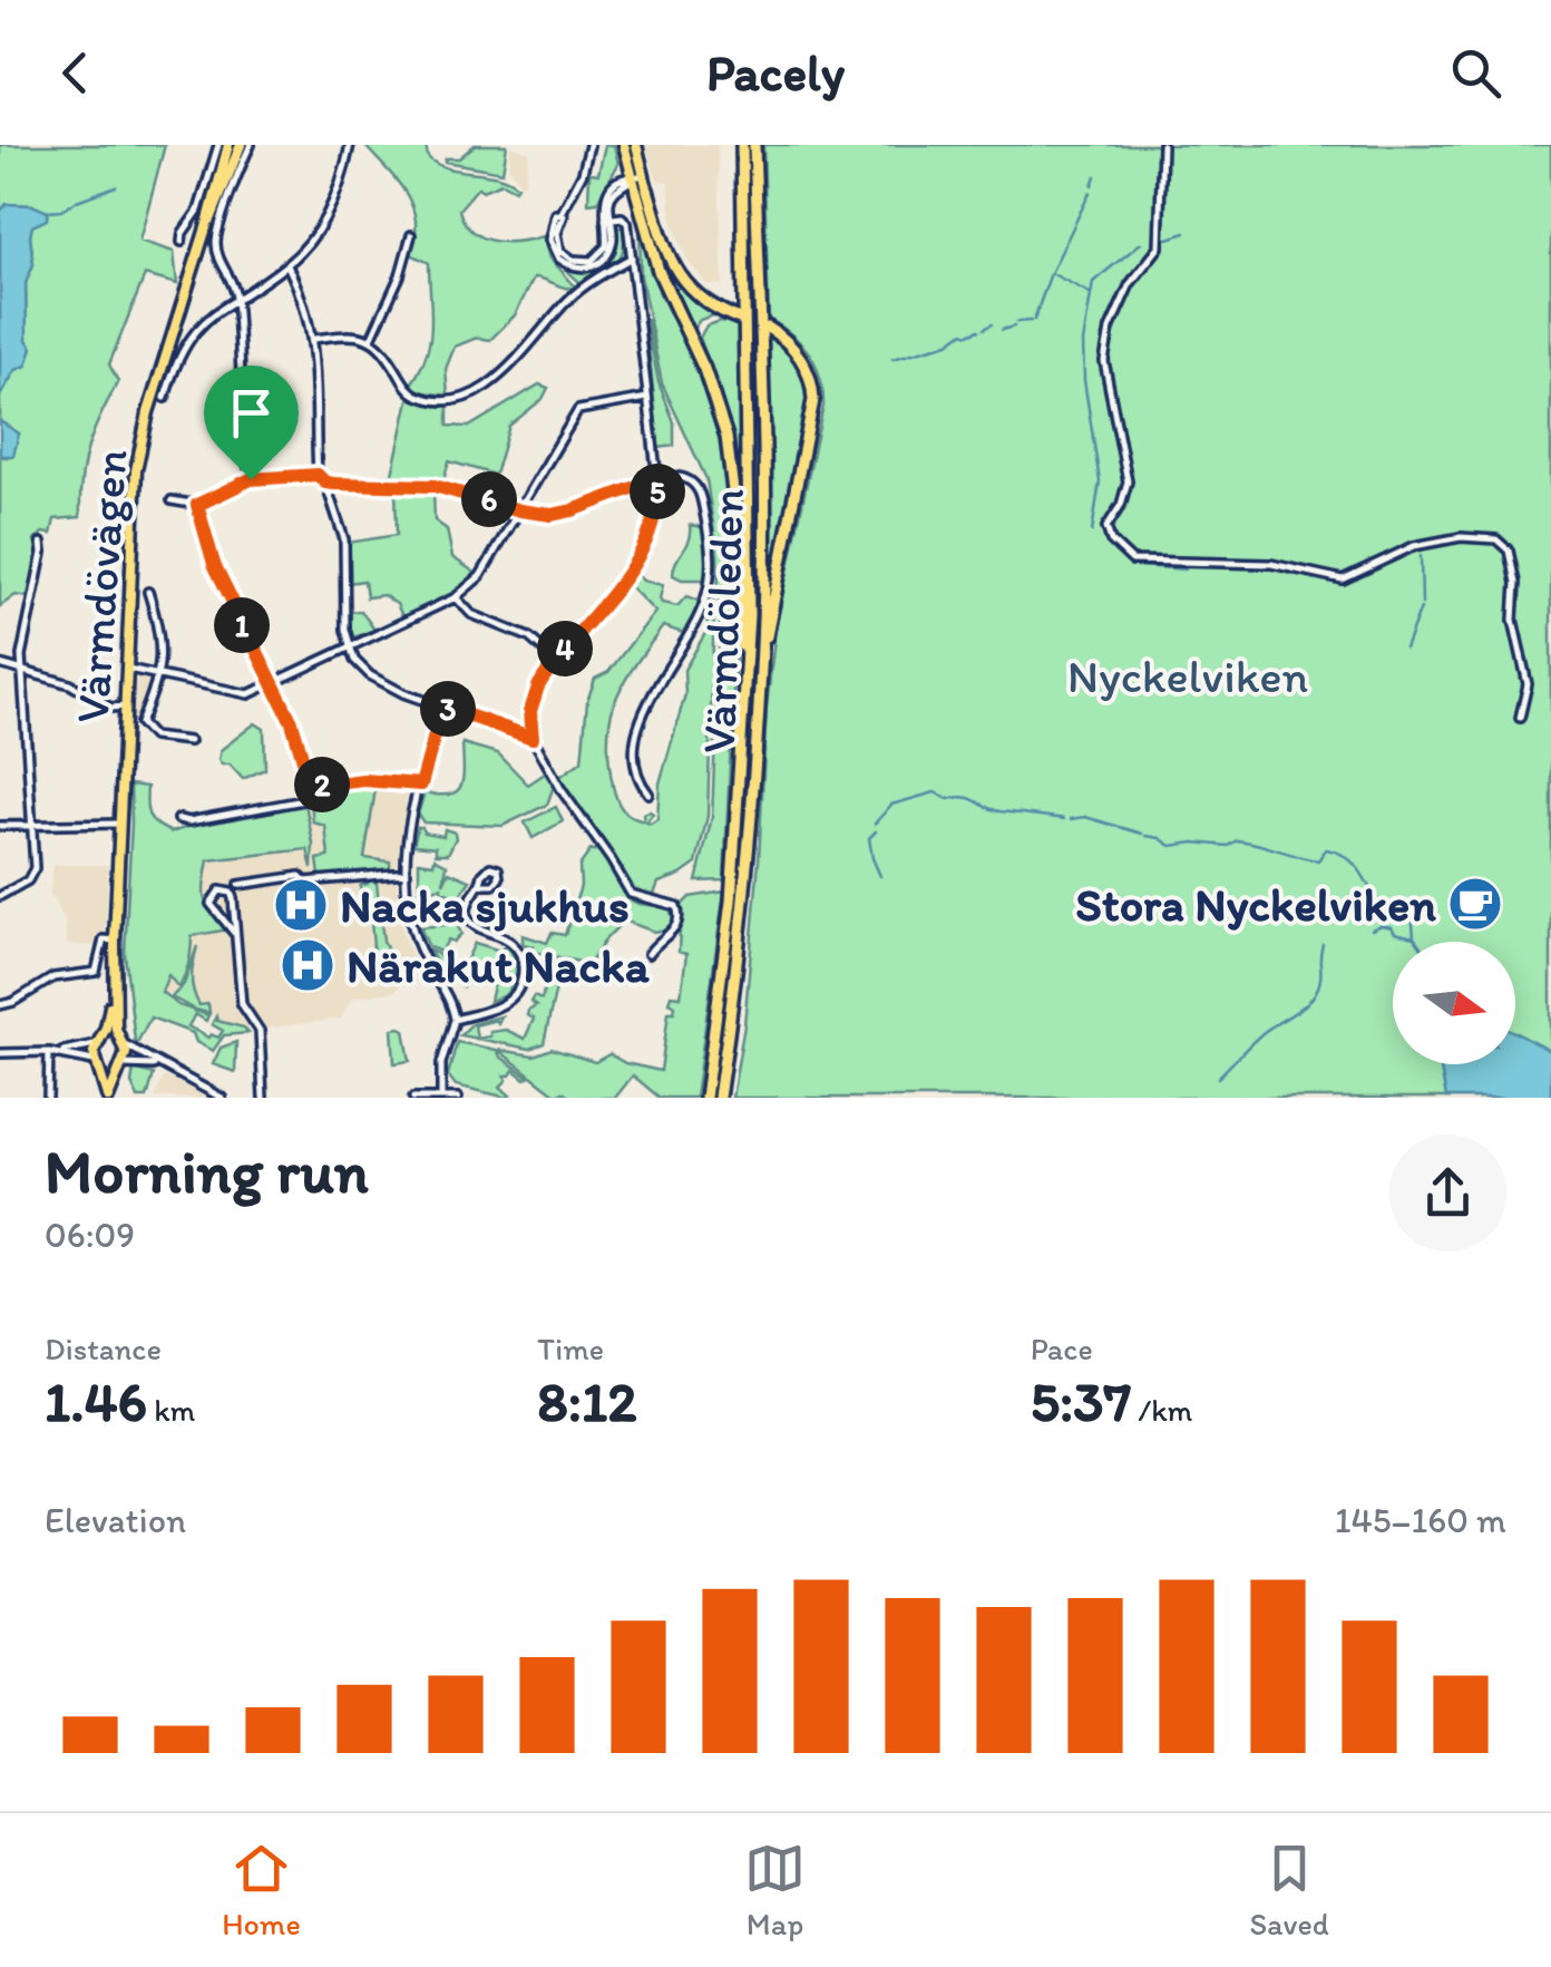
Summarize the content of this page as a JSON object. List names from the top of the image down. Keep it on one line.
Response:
{"streets":{"highway":["Värmdöleden"],"main road":["Värmdövägen"]},"parks":["Nyckelviken"],"places":{"cafe":["Stora Nyckelviken"],"hospital":["Nacka sjukhus","Närakut Nacka"]},"north":"right","page":{"header":"Pacely","pins":["5","6","1","4","3","2"],"heading":["Morning run","06:09"],"stats":[["Distance","1.46 km"],["Time","8:12"],["Pace","5:37 /km"]],"chart":["Elevation","145–160 m"],"tabs":["Home","Map","Saved"]}}
